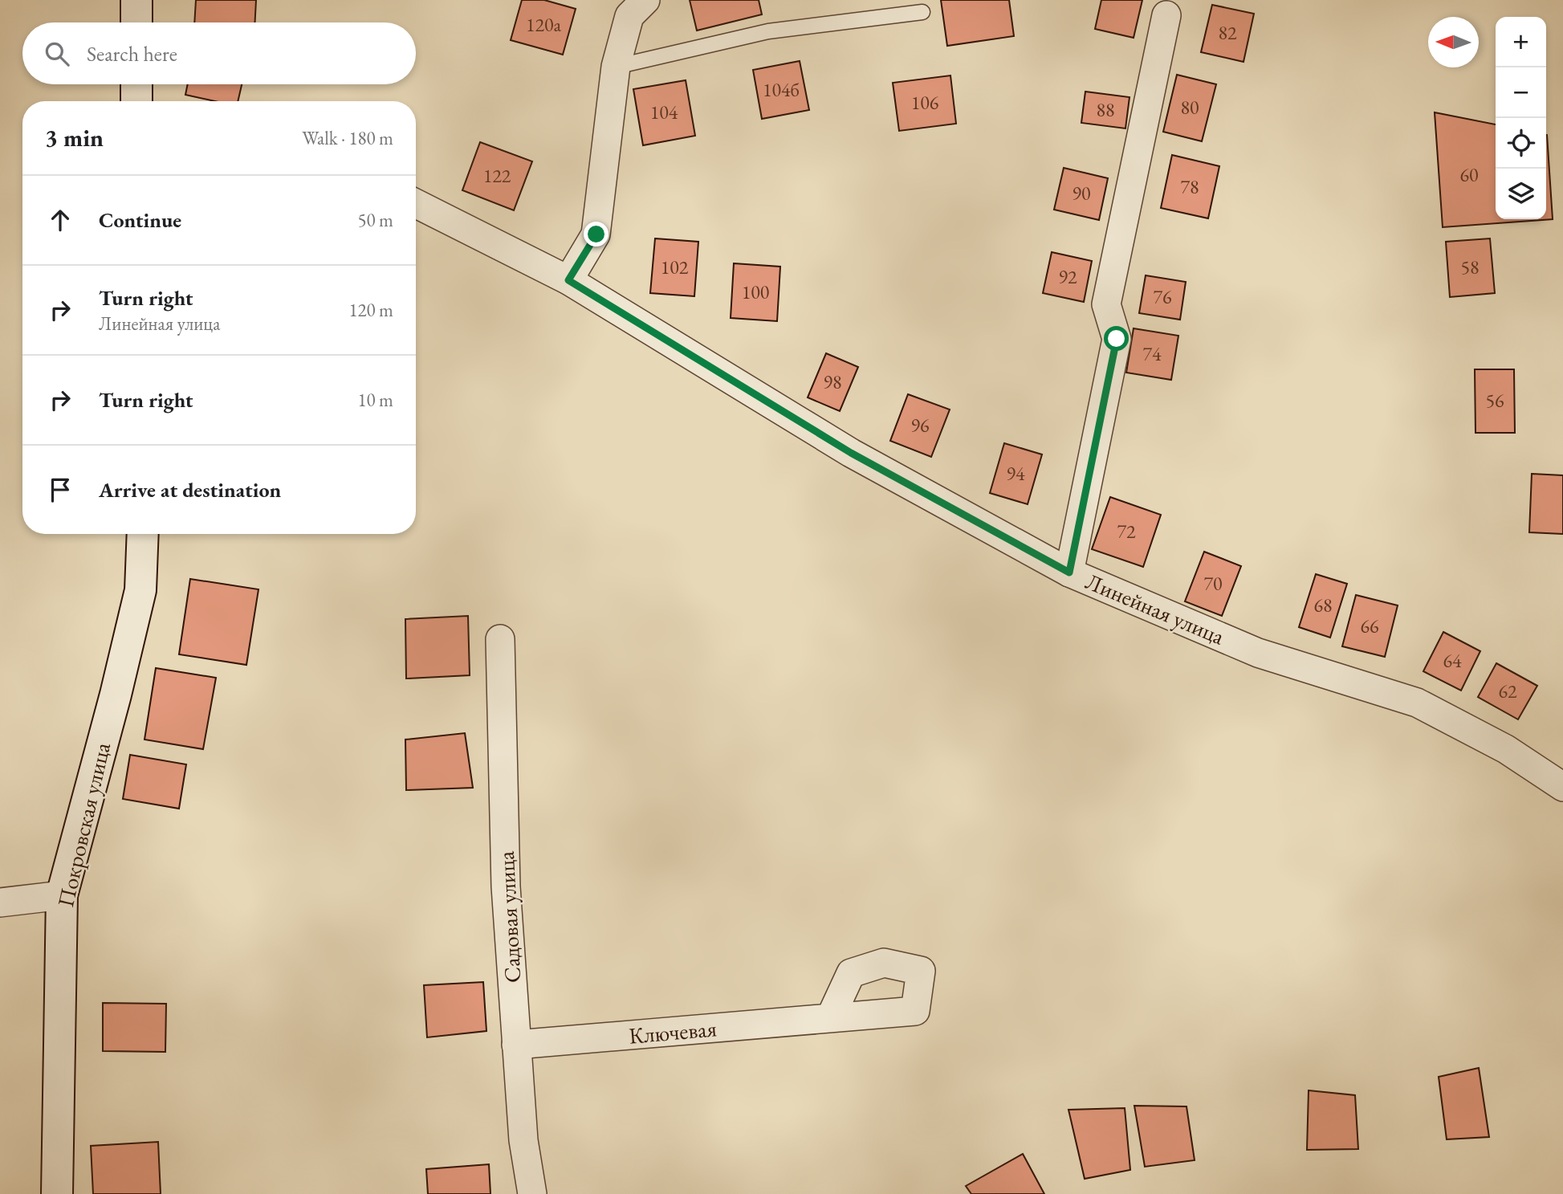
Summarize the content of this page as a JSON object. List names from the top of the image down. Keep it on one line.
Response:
{"streets":{"street":["Линейная улица","Покровская улица","Садовая улица","Ключевая"]},"crossings":[["Садовая улица","Ключевая"]],"house_numbers":["120а","82","104б","106","80","88","104","60","122","78","90","102","58","92","100","76","74","98","56","96","94","72","70","68","66","64","62"],"north":"left","page":{"map_buttons":["+","−"],"search":"Search here","heading":["3 min","Walk · 180 m"],"list":[["Continue","50 m"],["Turn right","Линейная улица","120 m"],["Turn right","10 m"],"Arrive at destination"]}}
